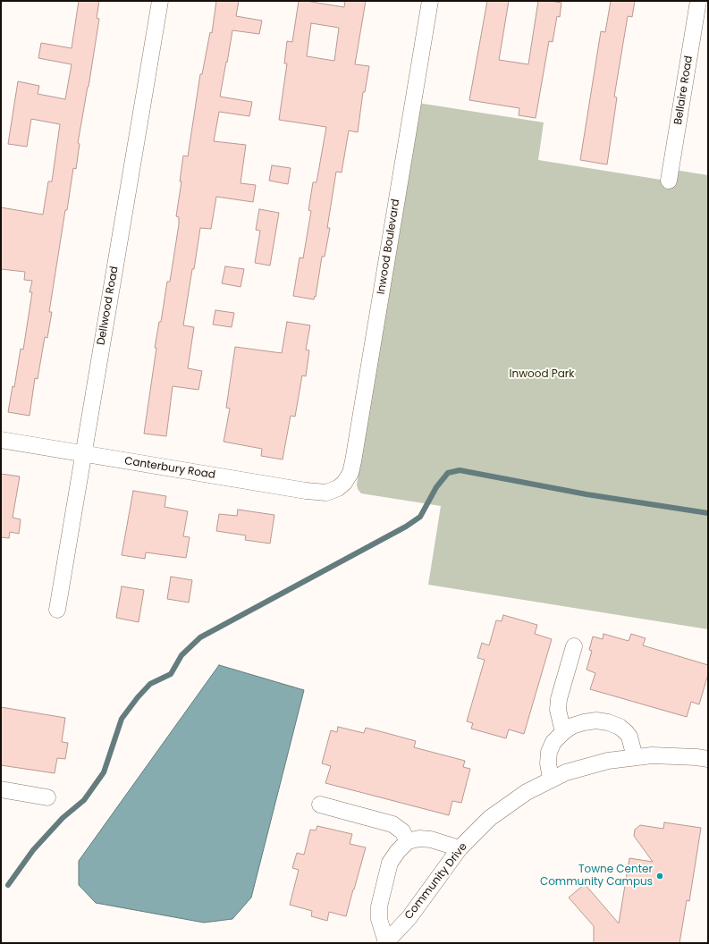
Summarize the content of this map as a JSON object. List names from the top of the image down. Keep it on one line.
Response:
{"streets":{"street":["Bellaire Road","Inwood Boulevard","Dellwood Road","Canterbury Road","Community Drive"]},"crossings":[["Inwood Boulevard","Canterbury Road"],["Dellwood Road","Canterbury Road"]],"parks":["Inwood Park"],"places":["Towne Center Community Campus"]}
